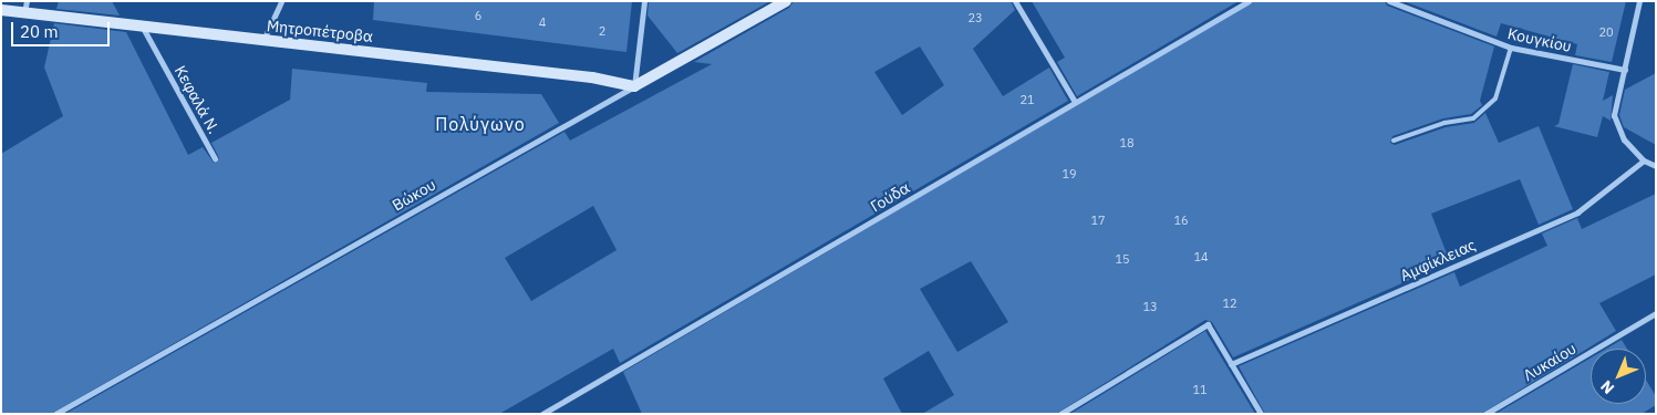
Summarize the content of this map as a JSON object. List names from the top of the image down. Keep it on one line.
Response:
{"streets":{"street":["Μητροπέτροβα","Κουγκίου","Κεφαλά Ν.","Βώκου","Γούδα","Αμφίκλειας","Λυκαίου"]},"crossings":[["Μητροπέτροβα","Κεφαλά Ν."],["Μητροπέτροβα","Βώκου"]],"districts":["Πολύγωνο"],"house_numbers":["6","23","4","2","20","21","18","19","17","16","14","15","12","13","11"],"scale_bar":"20 m","north":"bottom left"}
